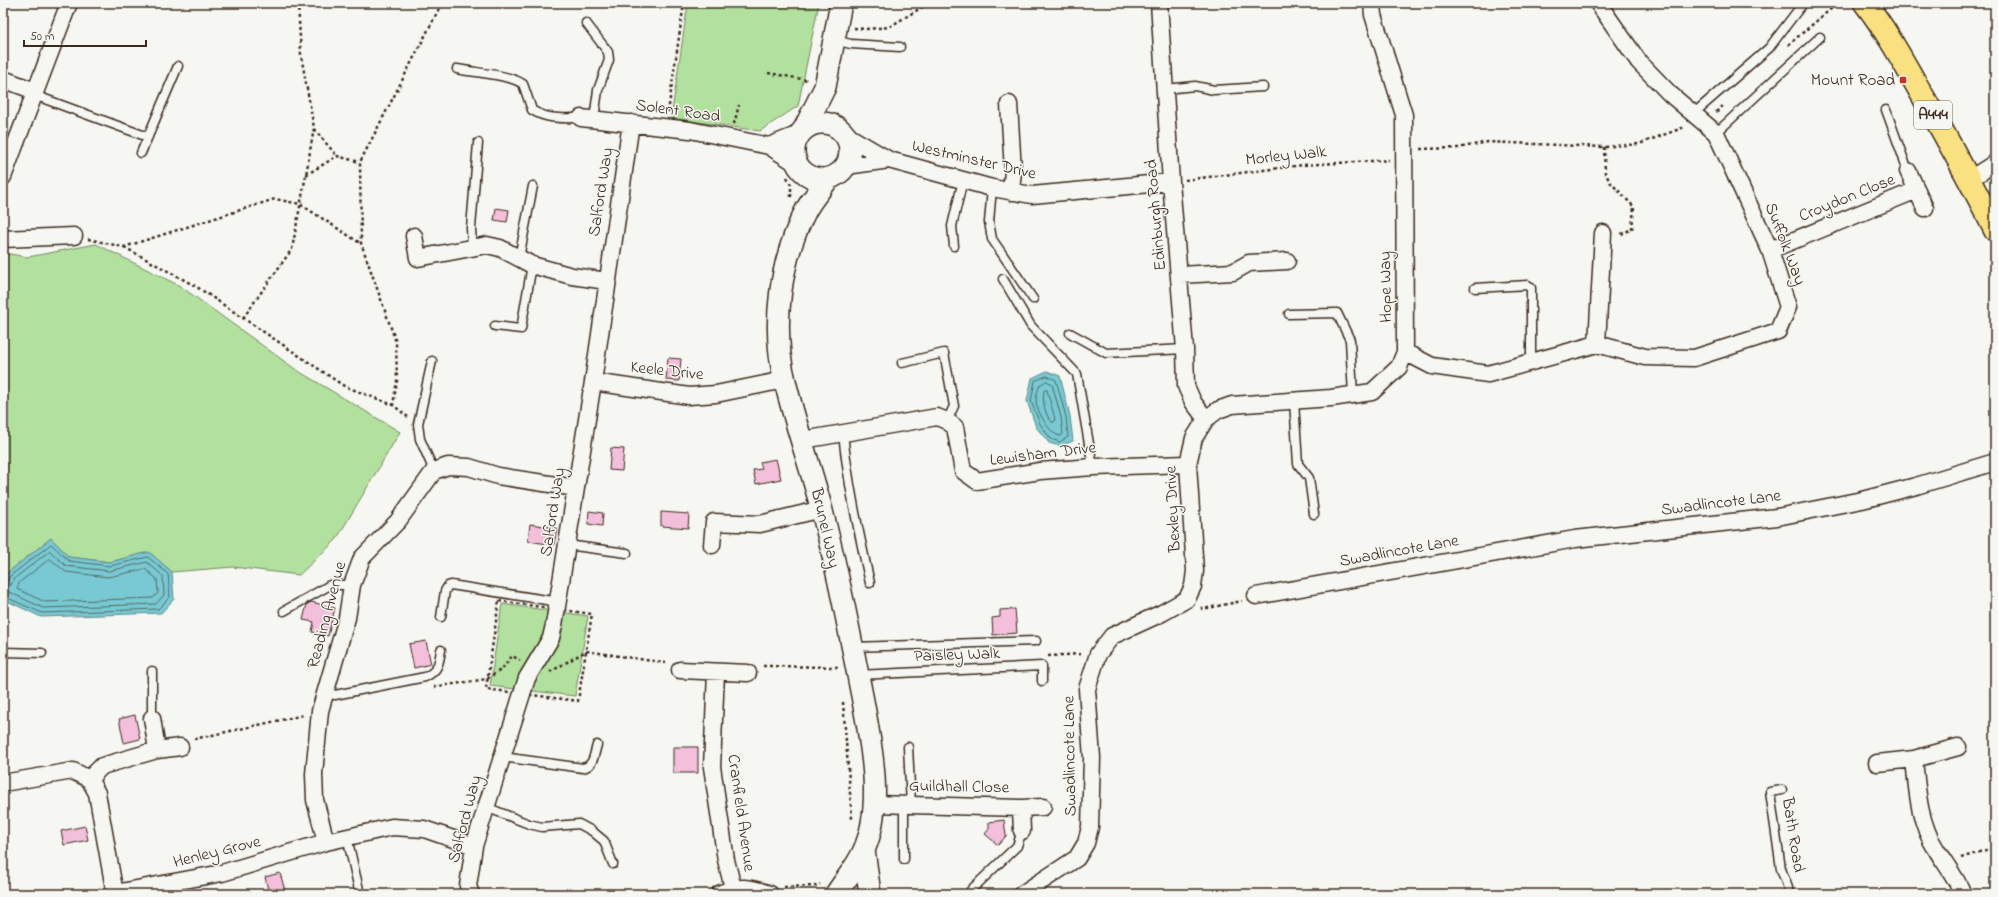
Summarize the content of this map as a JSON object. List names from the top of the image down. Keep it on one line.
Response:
{"streets":{"highway":["A444"],"street":["Solent Road","Westminster Drive","Salford Way","Croydon Close","Edinburgh Road","Suffolk Way","Hope Way","Keele Drive","Lewisham Drive","Swadlincote Lane","Bexley Drive","Brunel Way","Reading Avenue","Guildhall Close","Cranfield Avenue","Henley Grove"],"lane":["Paisley Walk","Bath Road"],"path":["Morley Walk"]},"crossings":[["Solent Road","Westminster Drive"],["Solent Road","Salford Way"],["Solent Road","Brunel Way"],["Morley Walk","Westminster Drive"],["Morley Walk","Edinburgh Road"],["Morley Walk","Suffolk Way"],["Morley Walk","Hope Way"],["Westminster Drive","Edinburgh Road"],["Westminster Drive","Brunel Way"],["Salford Way","Keele Drive"],["Salford Way","Henley Grove"],["Croydon Close","Suffolk Way"],["Edinburgh Road","Bexley Drive"],["Keele Drive","Brunel Way"],["Lewisham Drive","Bexley Drive"],["Swadlincote Lane","Bexley Drive"],["Brunel Way","Paisley Walk"],["Brunel Way","Guildhall Close"],["Reading Avenue","Henley Grove"]],"places":{"transit":["Mount Road"]},"scale_bar":"50 m"}
